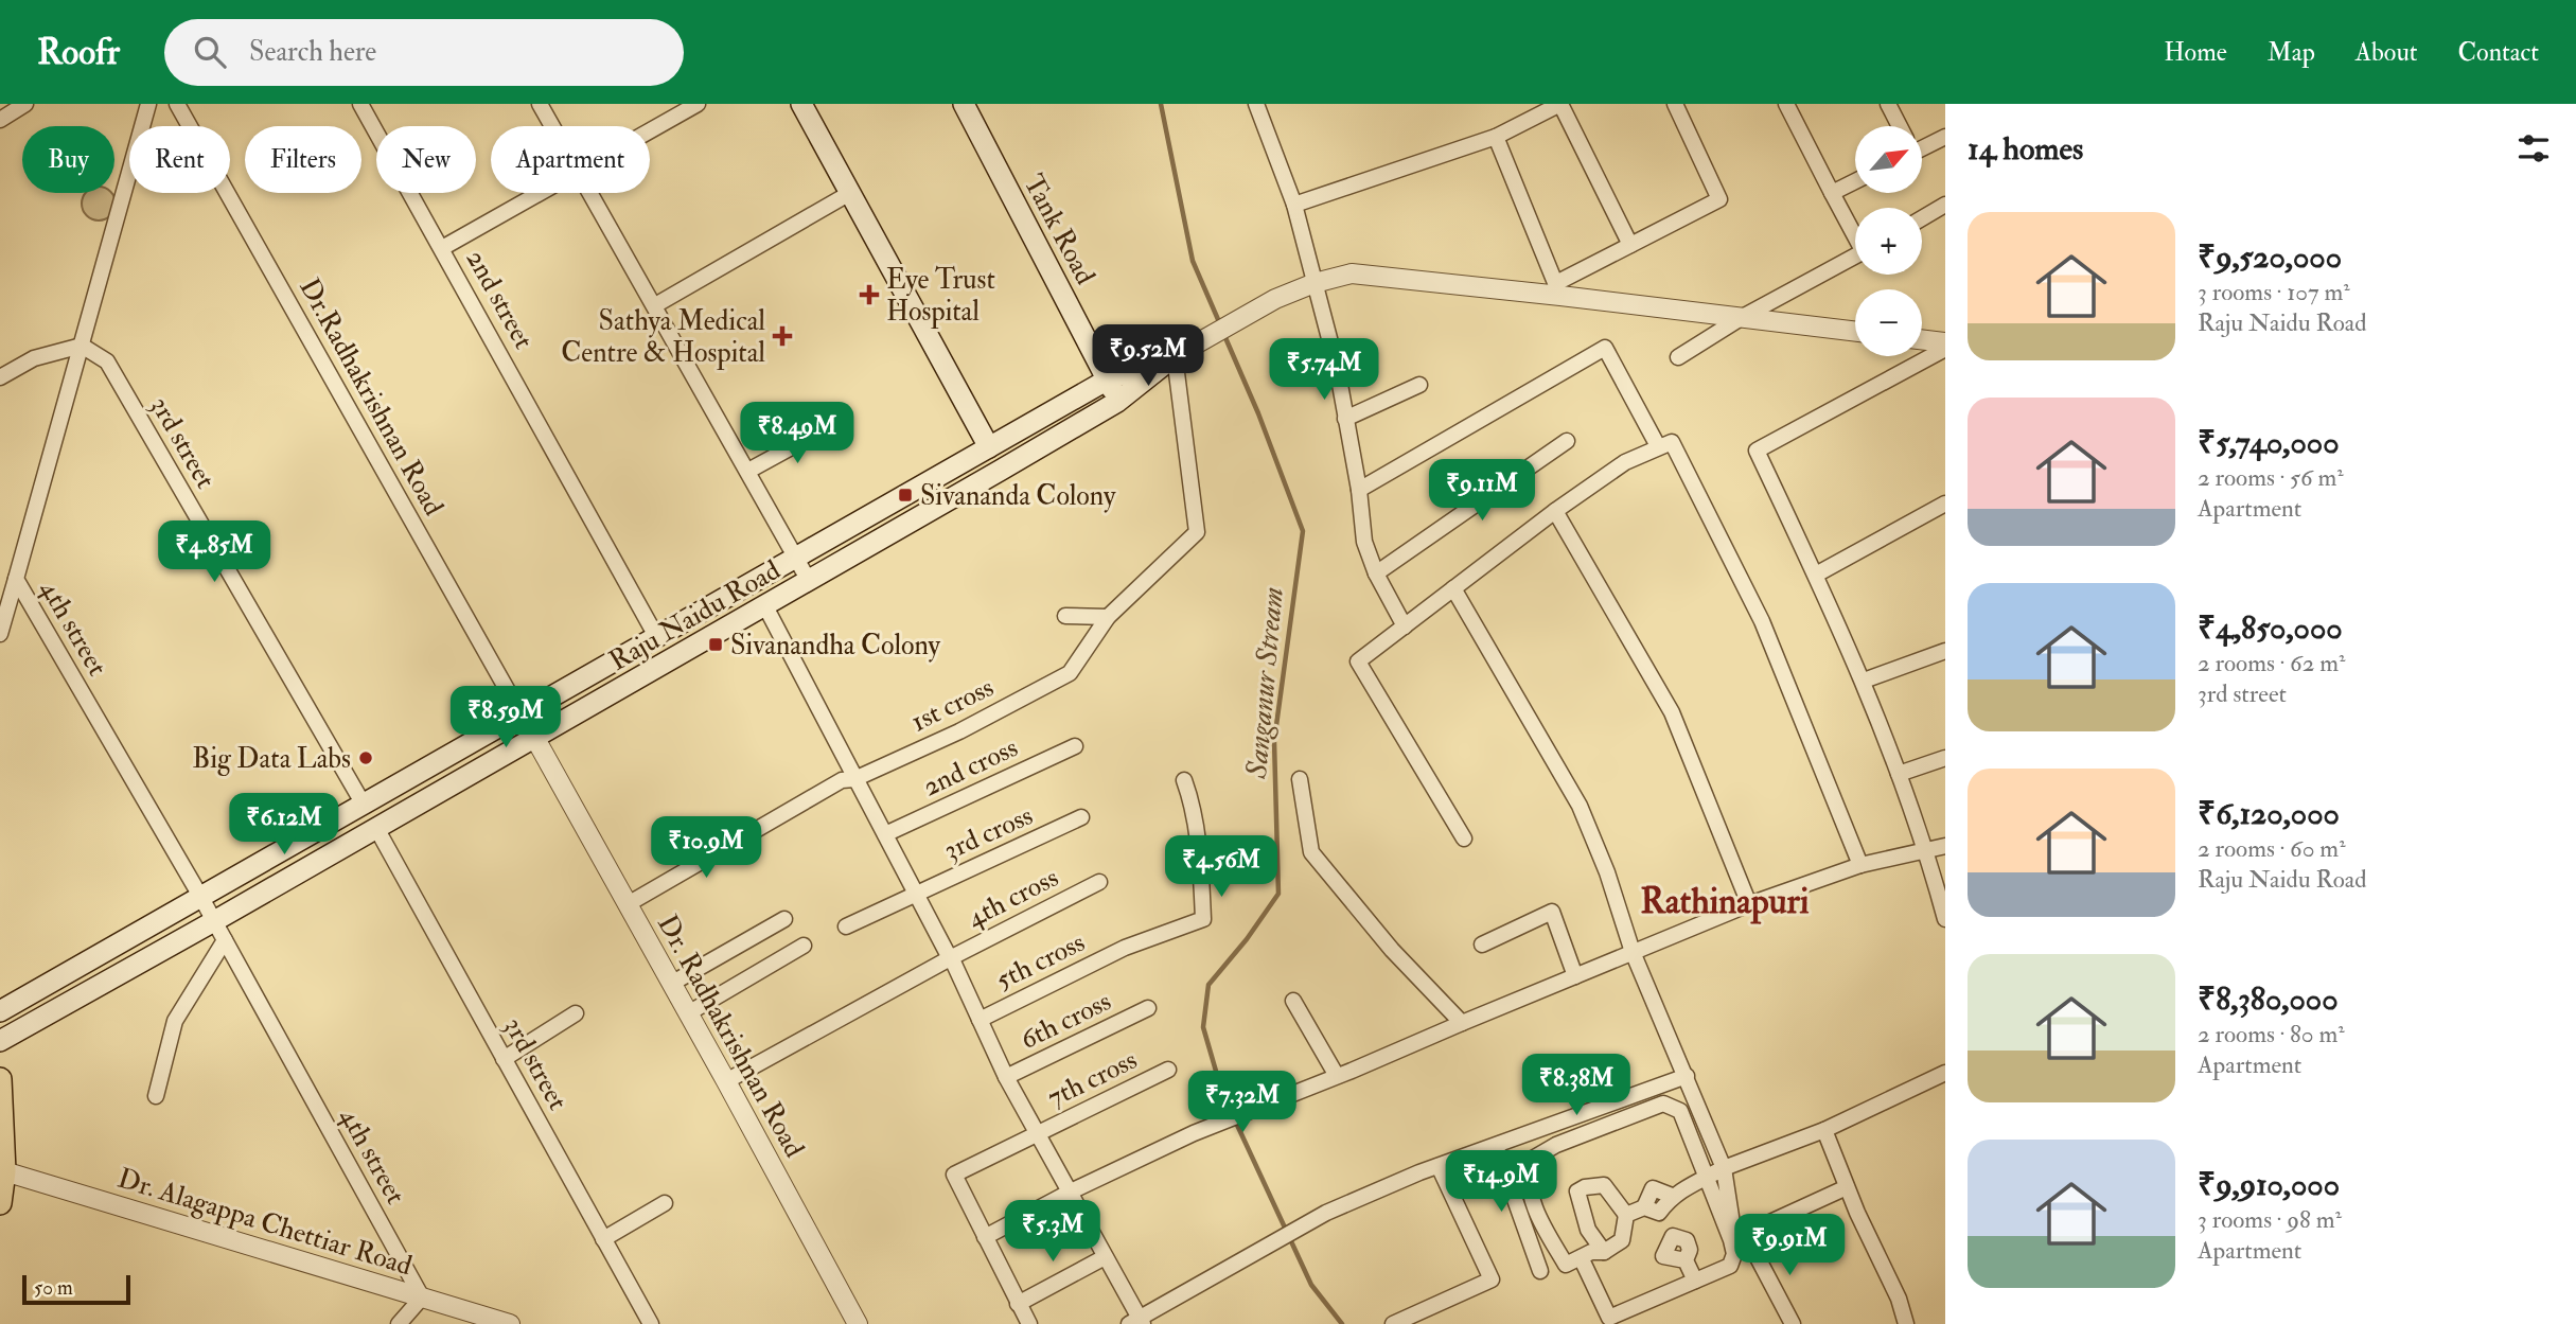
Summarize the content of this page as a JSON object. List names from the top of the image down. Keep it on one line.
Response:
{"streets":{"main road":["Tank Road","Raju Naidu Road"],"street":["2nd street","Dr.Radhakrishnan Road","3rd street","4th street","1st cross","2nd cross","3rd cross","4th cross","5th cross","6th cross","Dr. Radhakrishnan Road","7th cross","Dr. Alagappa Chettiar Road"]},"crossings":[["Tank Road","Raju Naidu Road"],["2nd street","Raju Naidu Road"],["Dr.Radhakrishnan Road","Raju Naidu Road"],["3rd street","Raju Naidu Road"],["3rd street","4th street"],["Raju Naidu Road","4th street"],["Raju Naidu Road","Dr. Radhakrishnan Road"],["4th street","Dr. Alagappa Chettiar Road"],["1st cross","Dr. Radhakrishnan Road"],["4th cross","Dr. Radhakrishnan Road"]],"districts":["Rathinapuri"],"water":["Sanganur Stream"],"places":{"health":["Eye Trust Hospital","Sathya Medical Centre & Hospital"],"transit":["Sivananda Colony","Sivanandha Colony"],"other":["Big Data Labs"]},"scale_bar":"50 m","north":"top right","page":{"header":"Roofr","search":"Search here","nav":["Home","Map","About","Contact"],"heading":"14 homes","map_buttons":["+","−"],"chip":["Buy","Rent","Filters","New","Apartment"],"list":[{"name":"₹9,520,000","note":"3 rooms · 107 m² · Raju Naidu Road"},{"name":"₹5,740,000","note":"2 rooms · 56 m² · Apartment"},{"name":"₹4,850,000","note":"2 rooms · 62 m² · 3rd street"},{"name":"₹6,120,000","note":"2 rooms · 60 m² · Raju Naidu Road"},{"name":"₹8,380,000","note":"2 rooms · 80 m² · Apartment"},{"name":"₹9,910,000","note":"3 rooms · 98 m² · Apartment"}],"price":["₹9.52M","₹5.74M","₹8.49M","₹9.11M","₹4.85M","₹8.59M","₹6.12M","₹10.9M","₹4.56M","₹8.38M","₹7.32M","₹14.9M","₹5.3M","₹9.91M"],"scale":"50 m"}}
